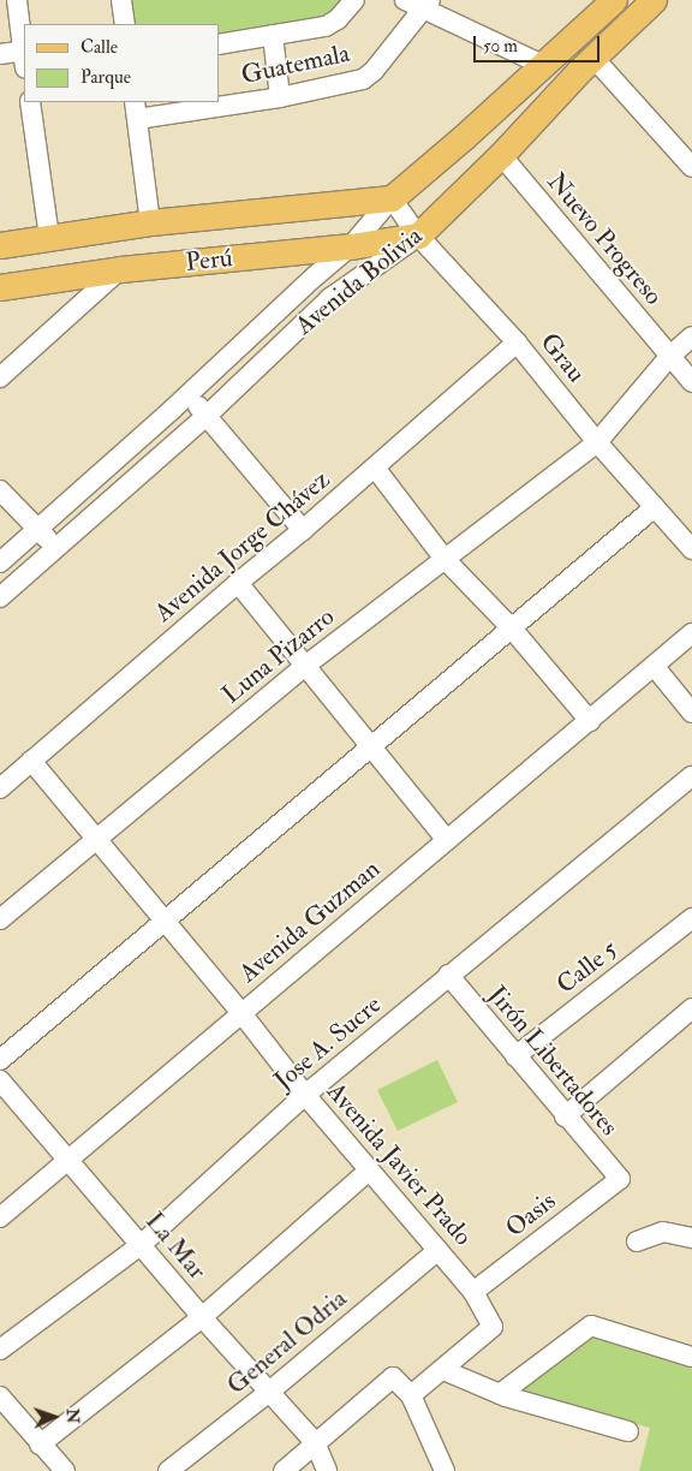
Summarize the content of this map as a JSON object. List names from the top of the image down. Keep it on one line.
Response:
{"streets":{"main road":["Perú","Avenida Bolivia"],"street":["Guatemala","Nuevo Progreso","Grau","Avenida Jorge Chávez","Luna Pizarro","Avenida Guzman","Calle 5","Jose A. Sucre","Jirón Libertadores","Avenida Javier Prado","Oasis","La Mar","General Odria"]},"crossings":[["Nuevo Progreso","Avenida Bolivia"],["Nuevo Progreso","Luna Pizarro"],["Perú","Avenida Bolivia"],["Perú","Grau"],["Avenida Bolivia","Grau"],["Grau","Avenida Jorge Chávez"],["Grau","Luna Pizarro"],["Avenida Jorge Chávez","Avenida Javier Prado"],["Luna Pizarro","Avenida Javier Prado"],["Avenida Guzman","Avenida Javier Prado"],["Avenida Guzman","La Mar"],["Calle 5","Jirón Libertadores"],["Jose A. Sucre","Jirón Libertadores"],["Jose A. Sucre","Avenida Javier Prado"],["Jose A. Sucre","La Mar"],["Jirón Libertadores","Oasis"],["Avenida Javier Prado","Oasis"],["Avenida Javier Prado","General Odria"],["La Mar","General Odria"]],"legend":["Calle","Parque"],"scale_bar":"50 m","north":"right"}
